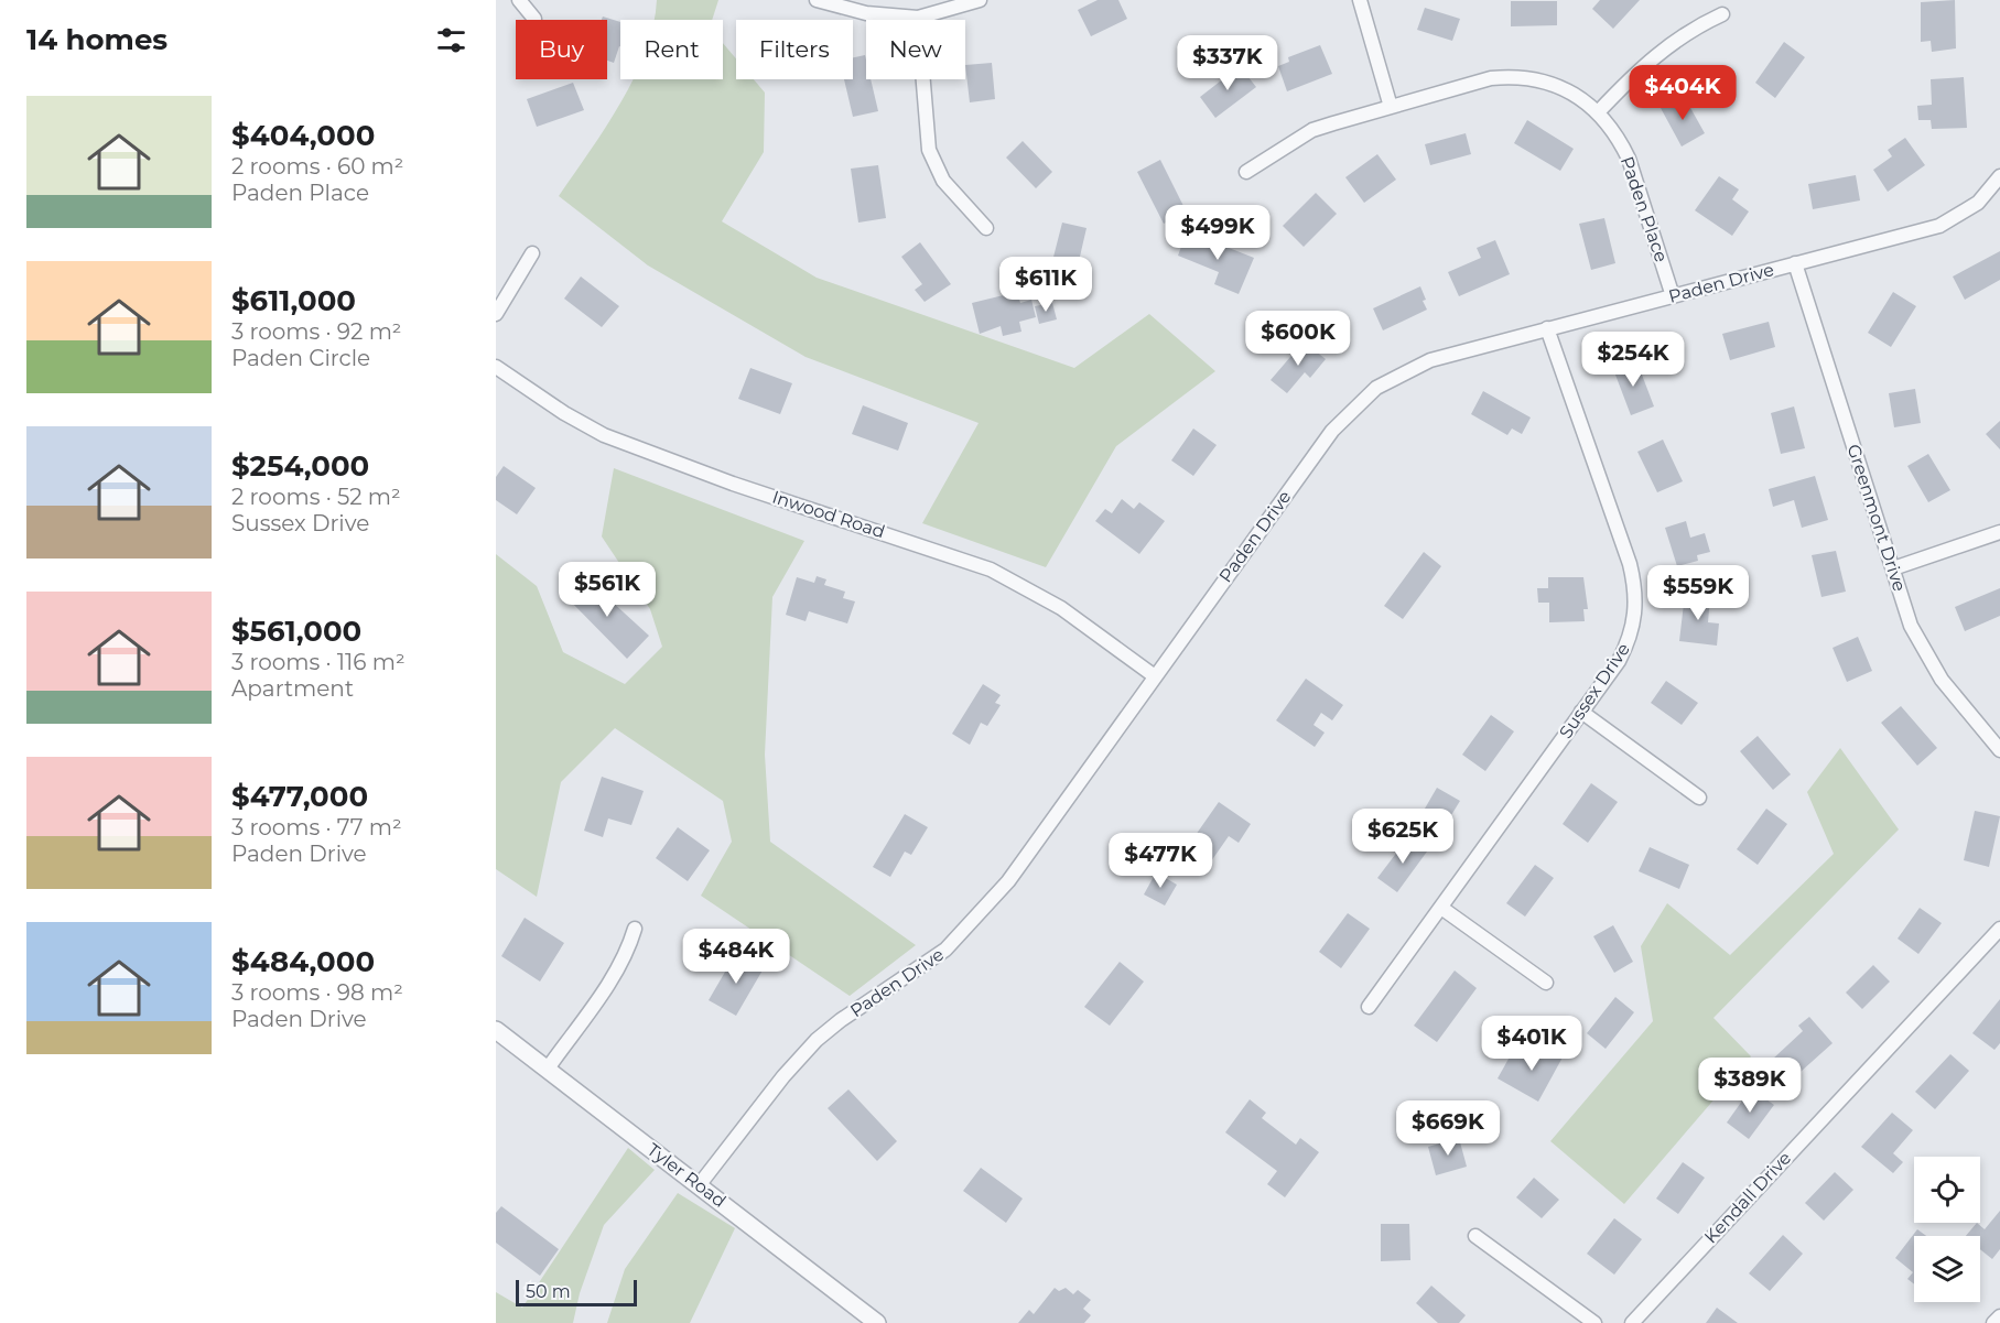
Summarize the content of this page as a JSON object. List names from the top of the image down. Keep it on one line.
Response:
{"streets":{"street":["Paden Place","Paden Drive","Inwood Road","Greenmont Drive","Sussex Drive","Tyler Road","Kendall Drive"]},"crossings":[["Paden Place","Paden Drive"],["Paden Drive","Inwood Road"],["Paden Drive","Greenmont Drive"],["Paden Drive","Sussex Drive"],["Paden Drive","Tyler Road"]],"scale_bar":"50 m","page":{"heading":"14 homes","chip":["Buy","Rent","Filters","New"],"price":["$337K","$404K","$499K","$611K","$600K","$254K","$561K","$559K","$625K","$477K","$484K","$401K","$389K","$669K"],"list":[{"name":"$404,000","note":"2 rooms · 60 m² · Paden Place"},{"name":"$611,000","note":"3 rooms · 92 m² · Paden Circle"},{"name":"$254,000","note":"2 rooms · 52 m² · Sussex Drive"},{"name":"$561,000","note":"3 rooms · 116 m² · Apartment"},{"name":"$477,000","note":"3 rooms · 77 m² · Paden Drive"},{"name":"$484,000","note":"3 rooms · 98 m² · Paden Drive"}],"scale":"50 m"}}
